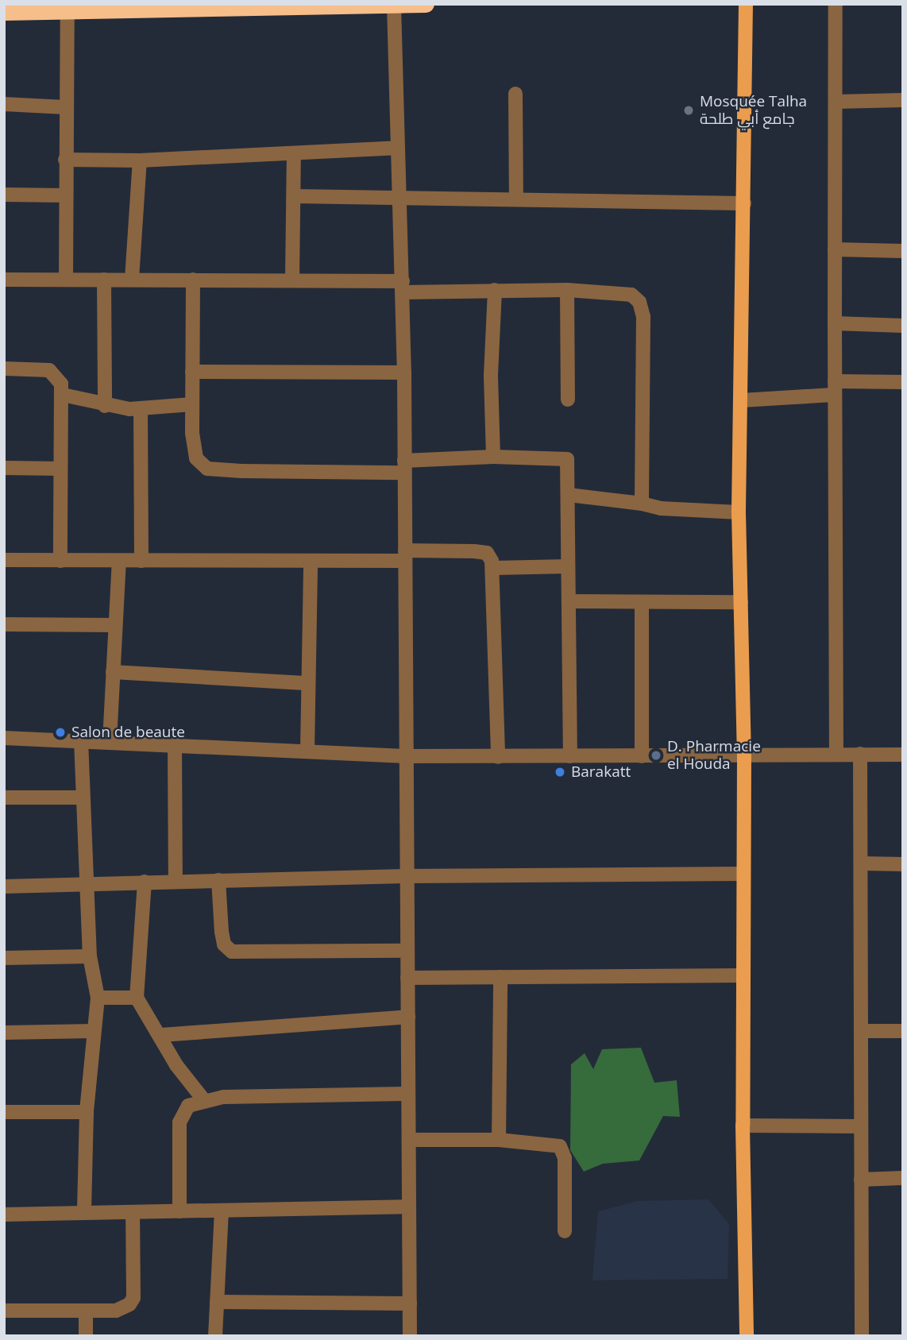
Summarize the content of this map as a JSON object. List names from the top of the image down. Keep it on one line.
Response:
{"places":["Mosquée Talha جامع أبي طلحة","Salon de beaute","D. Pharmacie el Houda","Barakatt"]}
